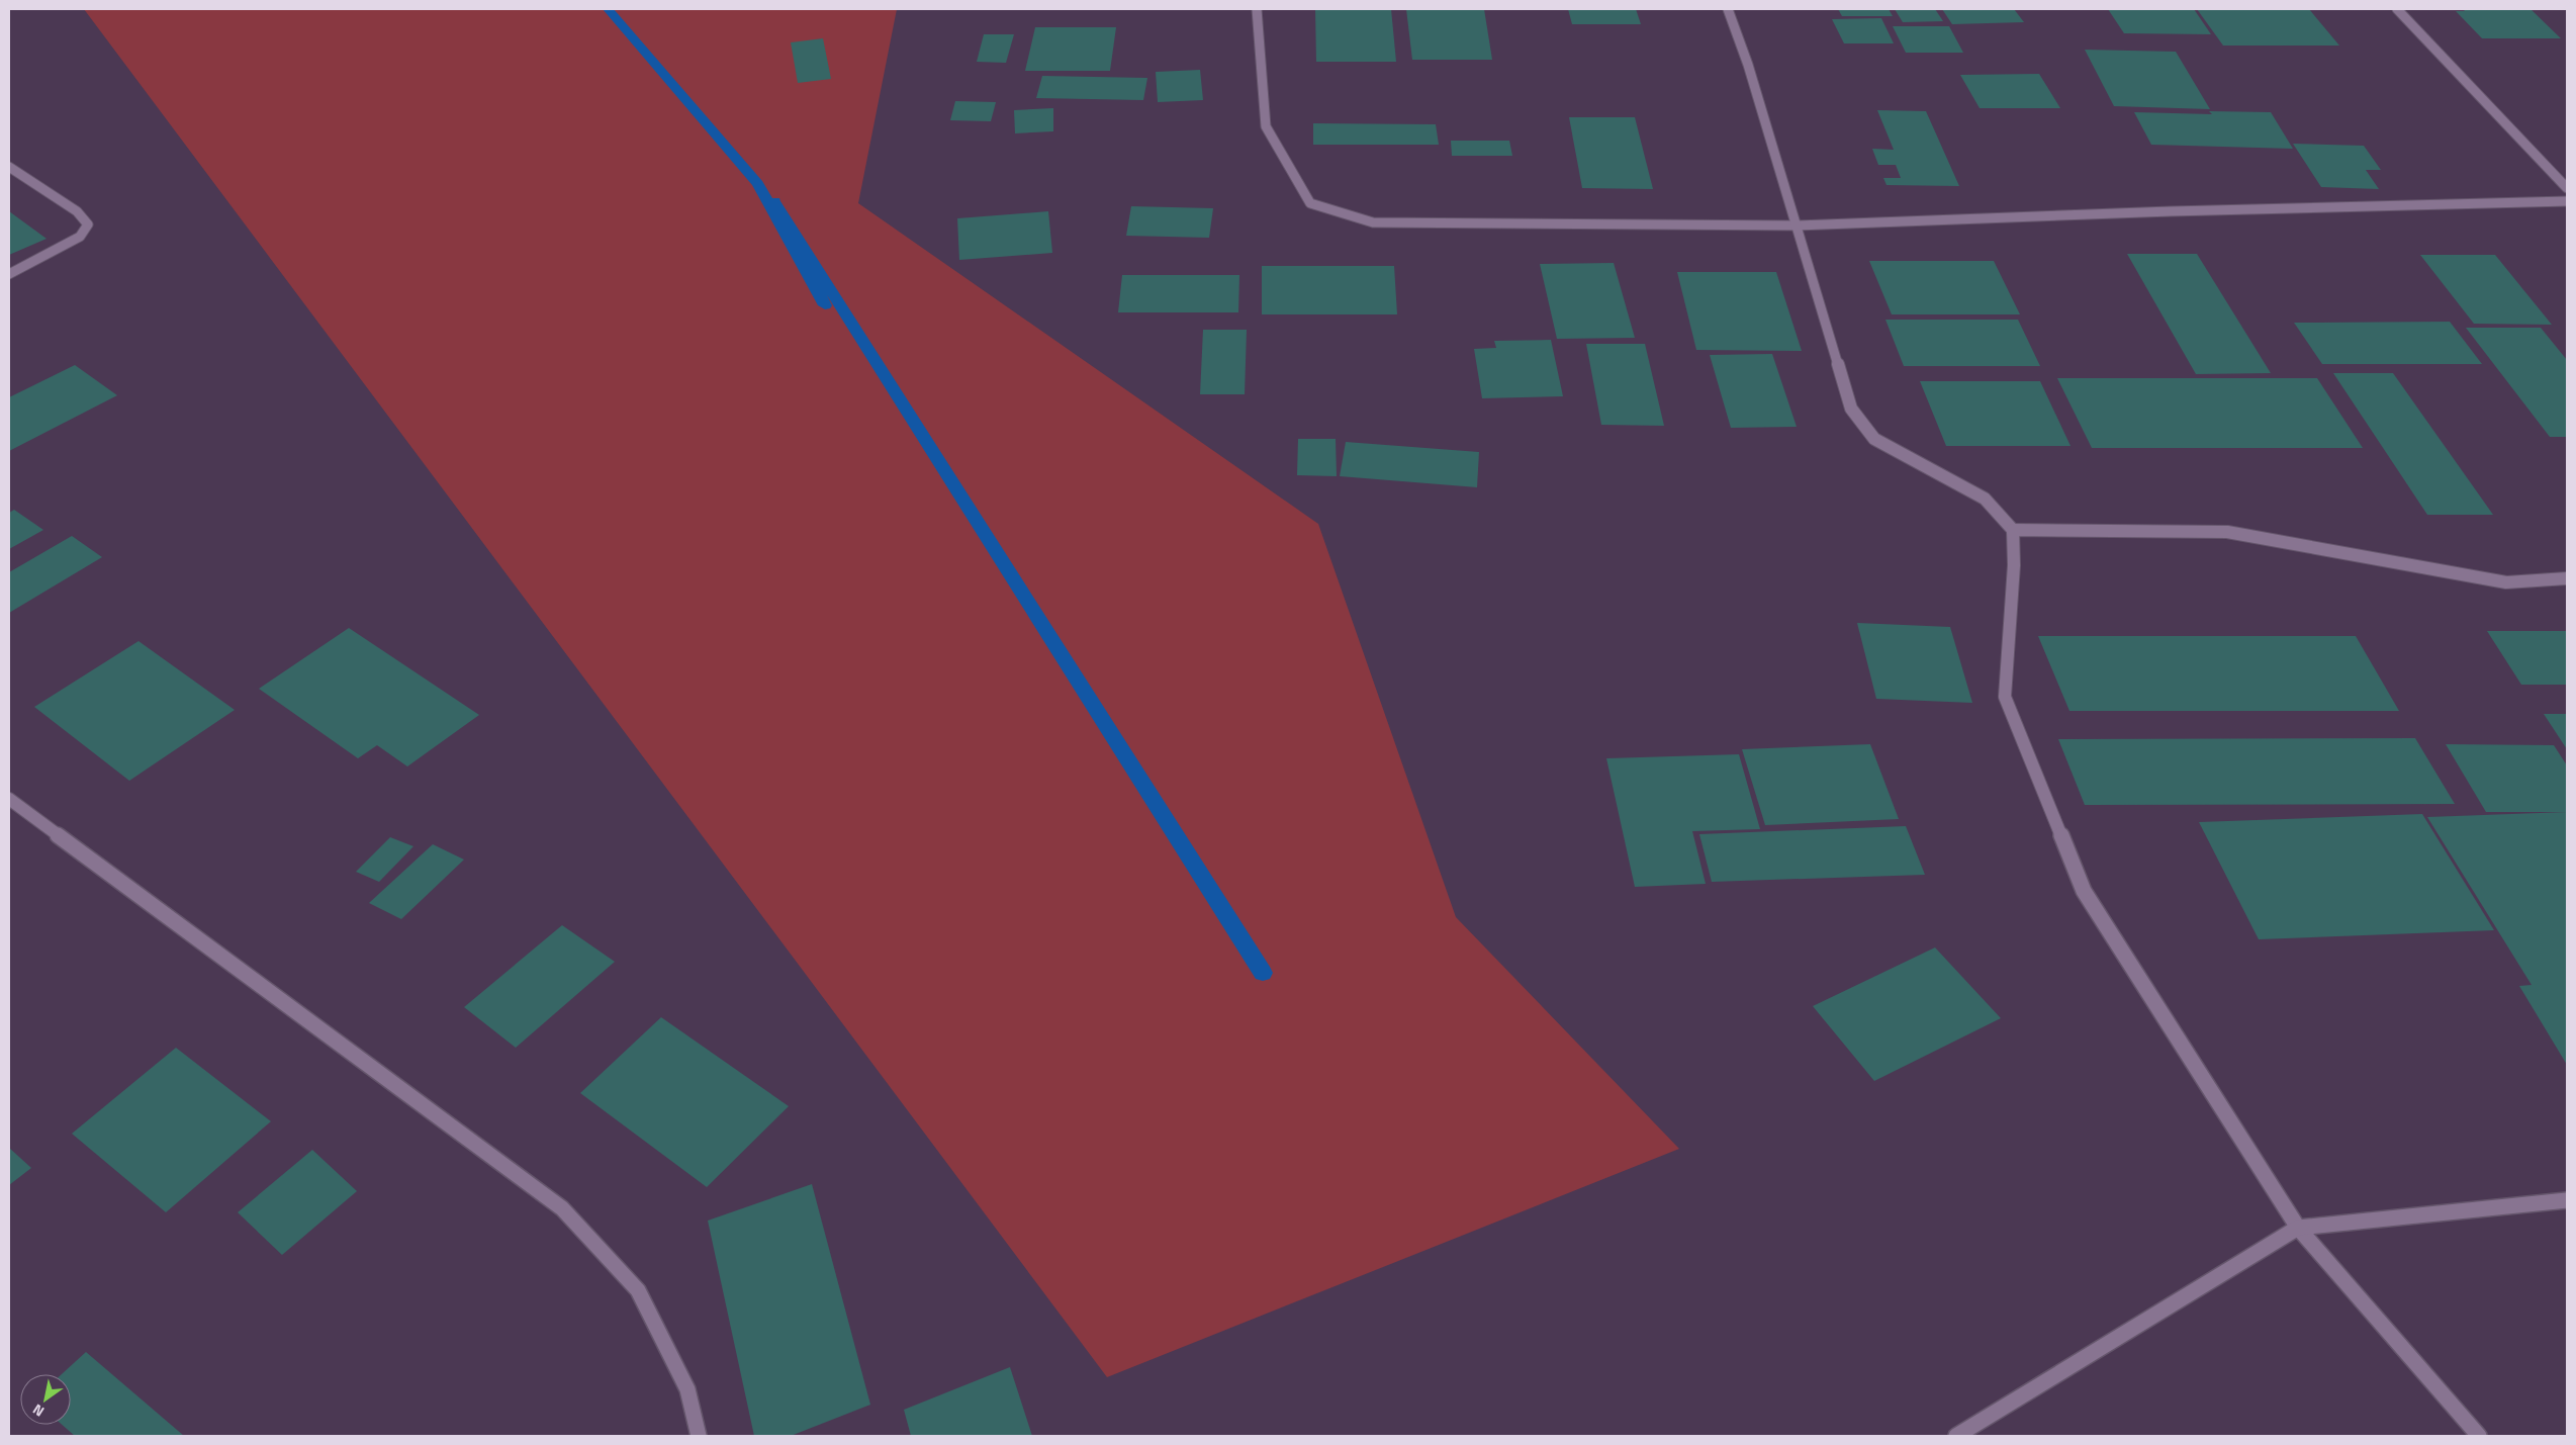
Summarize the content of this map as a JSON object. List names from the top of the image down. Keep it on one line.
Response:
{"north":"bottom left"}
